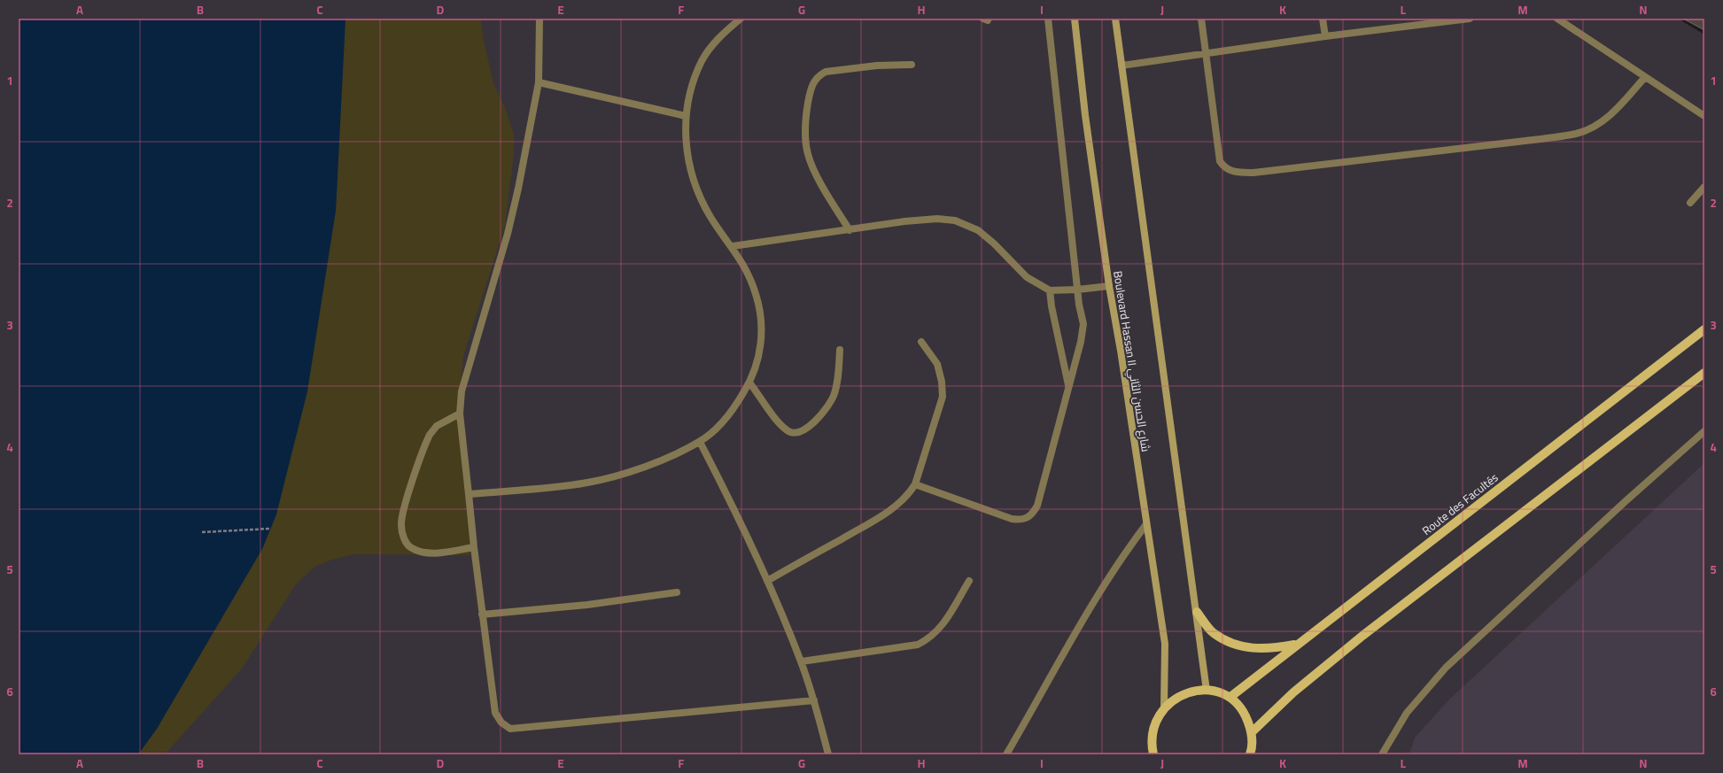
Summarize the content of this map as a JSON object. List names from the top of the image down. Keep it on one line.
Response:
{"streets":{"main road":["Boulevard Hassan II شارع الحسن الثاني","Route des Facultés"]},"grid":{"columns":["A","B","C","D","E","F","G","H","I","J","K","L","M","N"],"rows":["1","2","3","4","5","6"]}}
